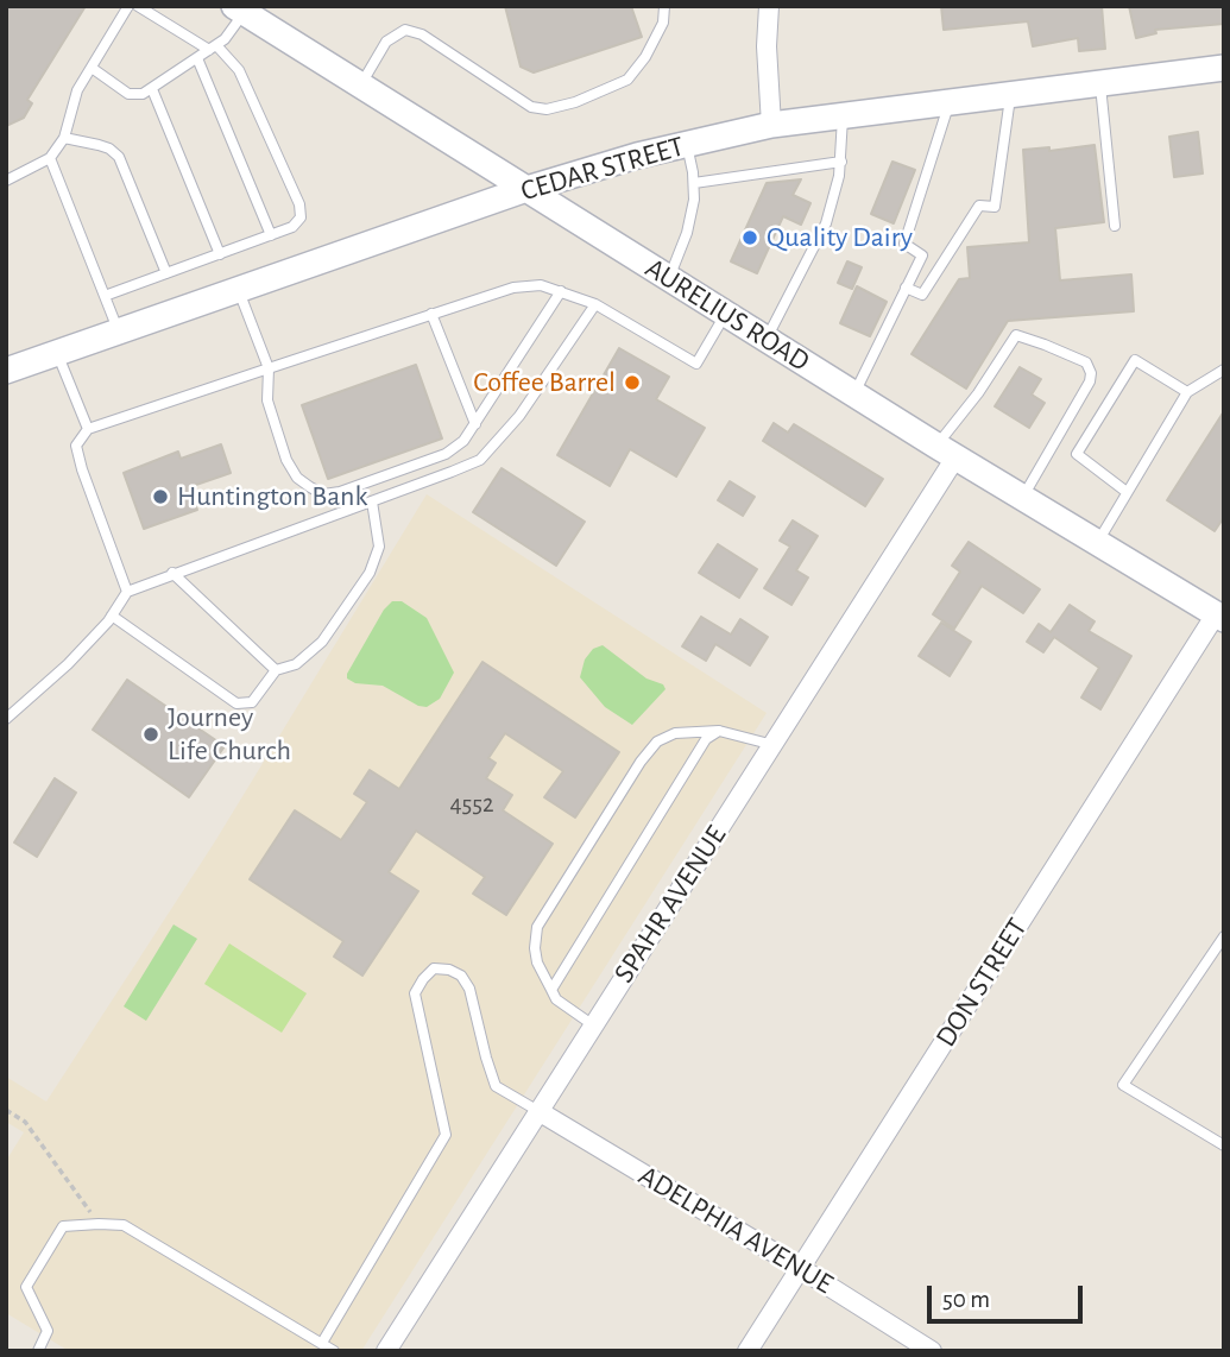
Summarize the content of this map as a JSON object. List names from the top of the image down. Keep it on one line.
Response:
{"streets":{"main road":["CEDAR STREET","AURELIUS ROAD"],"street":["SPAHR AVENUE","DON STREET","ADELPHIA AVENUE"]},"crossings":[["CEDAR STREET","AURELIUS ROAD"],["AURELIUS ROAD","SPAHR AVENUE"],["AURELIUS ROAD","DON STREET"],["SPAHR AVENUE","ADELPHIA AVENUE"],["DON STREET","ADELPHIA AVENUE"]],"places":["Quality Dairy","Coffee Barrel","Huntington Bank","Journey Life Church"],"house_numbers":["4552"],"scale_bar":"50 m"}
